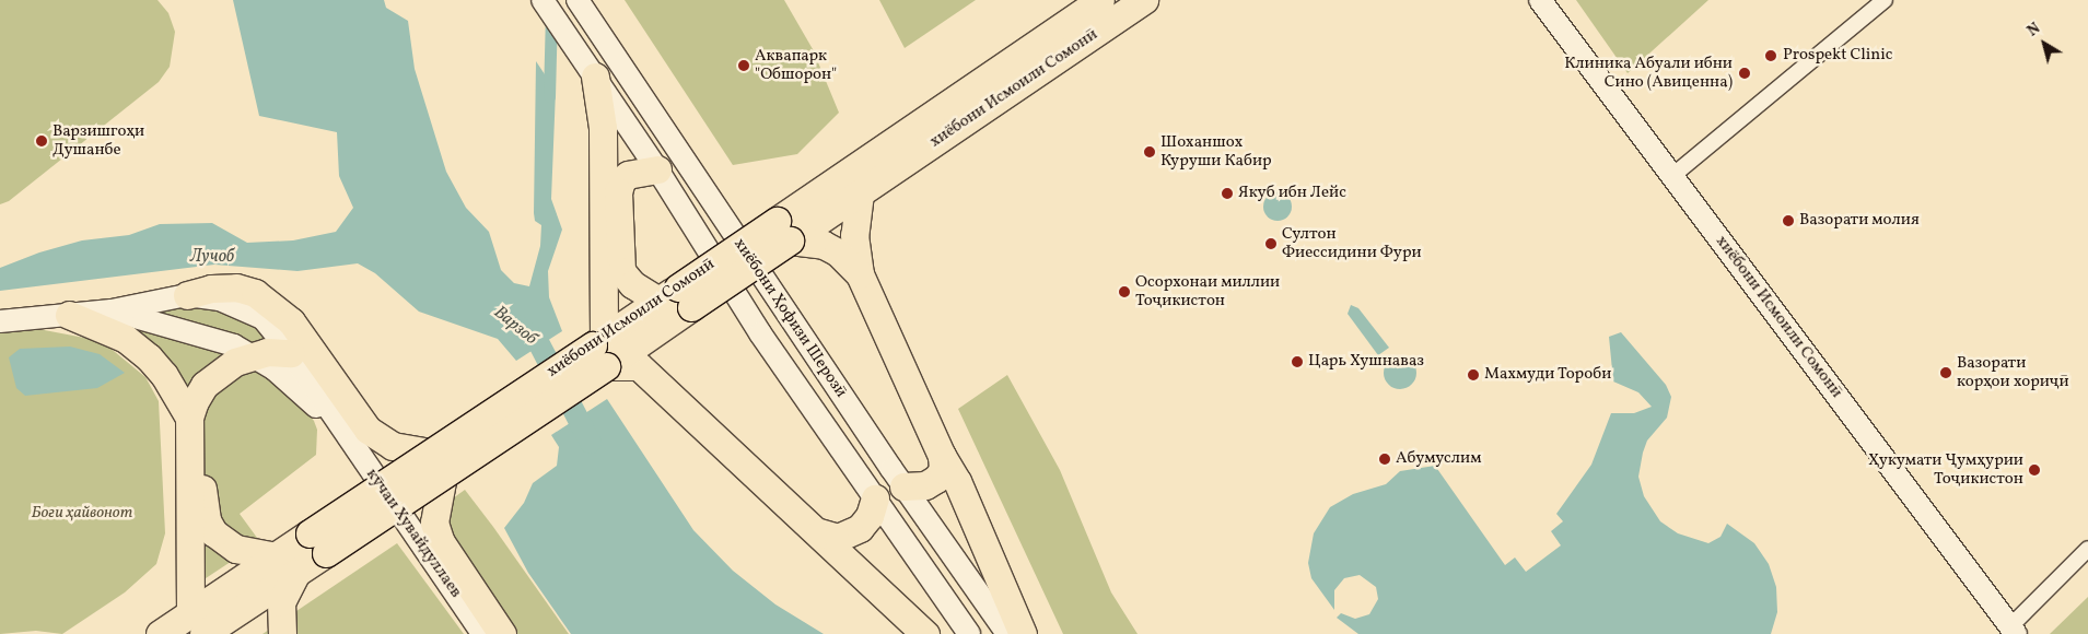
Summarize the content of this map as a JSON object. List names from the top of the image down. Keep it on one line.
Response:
{"streets":{"highway":["хиёбони Исмоили Сомонӣ"],"street":["хиёбони Ҳофизи Шерозӣ","кӯчаи Хувайдуллаев"]},"water":["Лучоб","Варзоб"],"parks":["Боғи ҳайвонот"],"places":["Prospekt Clinic","Аквапарк \"Обшорон\"","Клиника Абуали ибни Сино (Авиценна)","Варзишгоҳи Душанбе","Шоханшох Куруши Кабир","Якуб ибн Лейс","Вазорати молия","Султон Фиессидини Фури","Осорхонаи миллии Тоҷикистон","Царь Хушнаваз","Вазорати корҳои хориҷӣ","Махмуди Тороби","Абумуслим","Ҳукумати Ҷумҳурии Тоҷикистон"],"north":"top left"}
